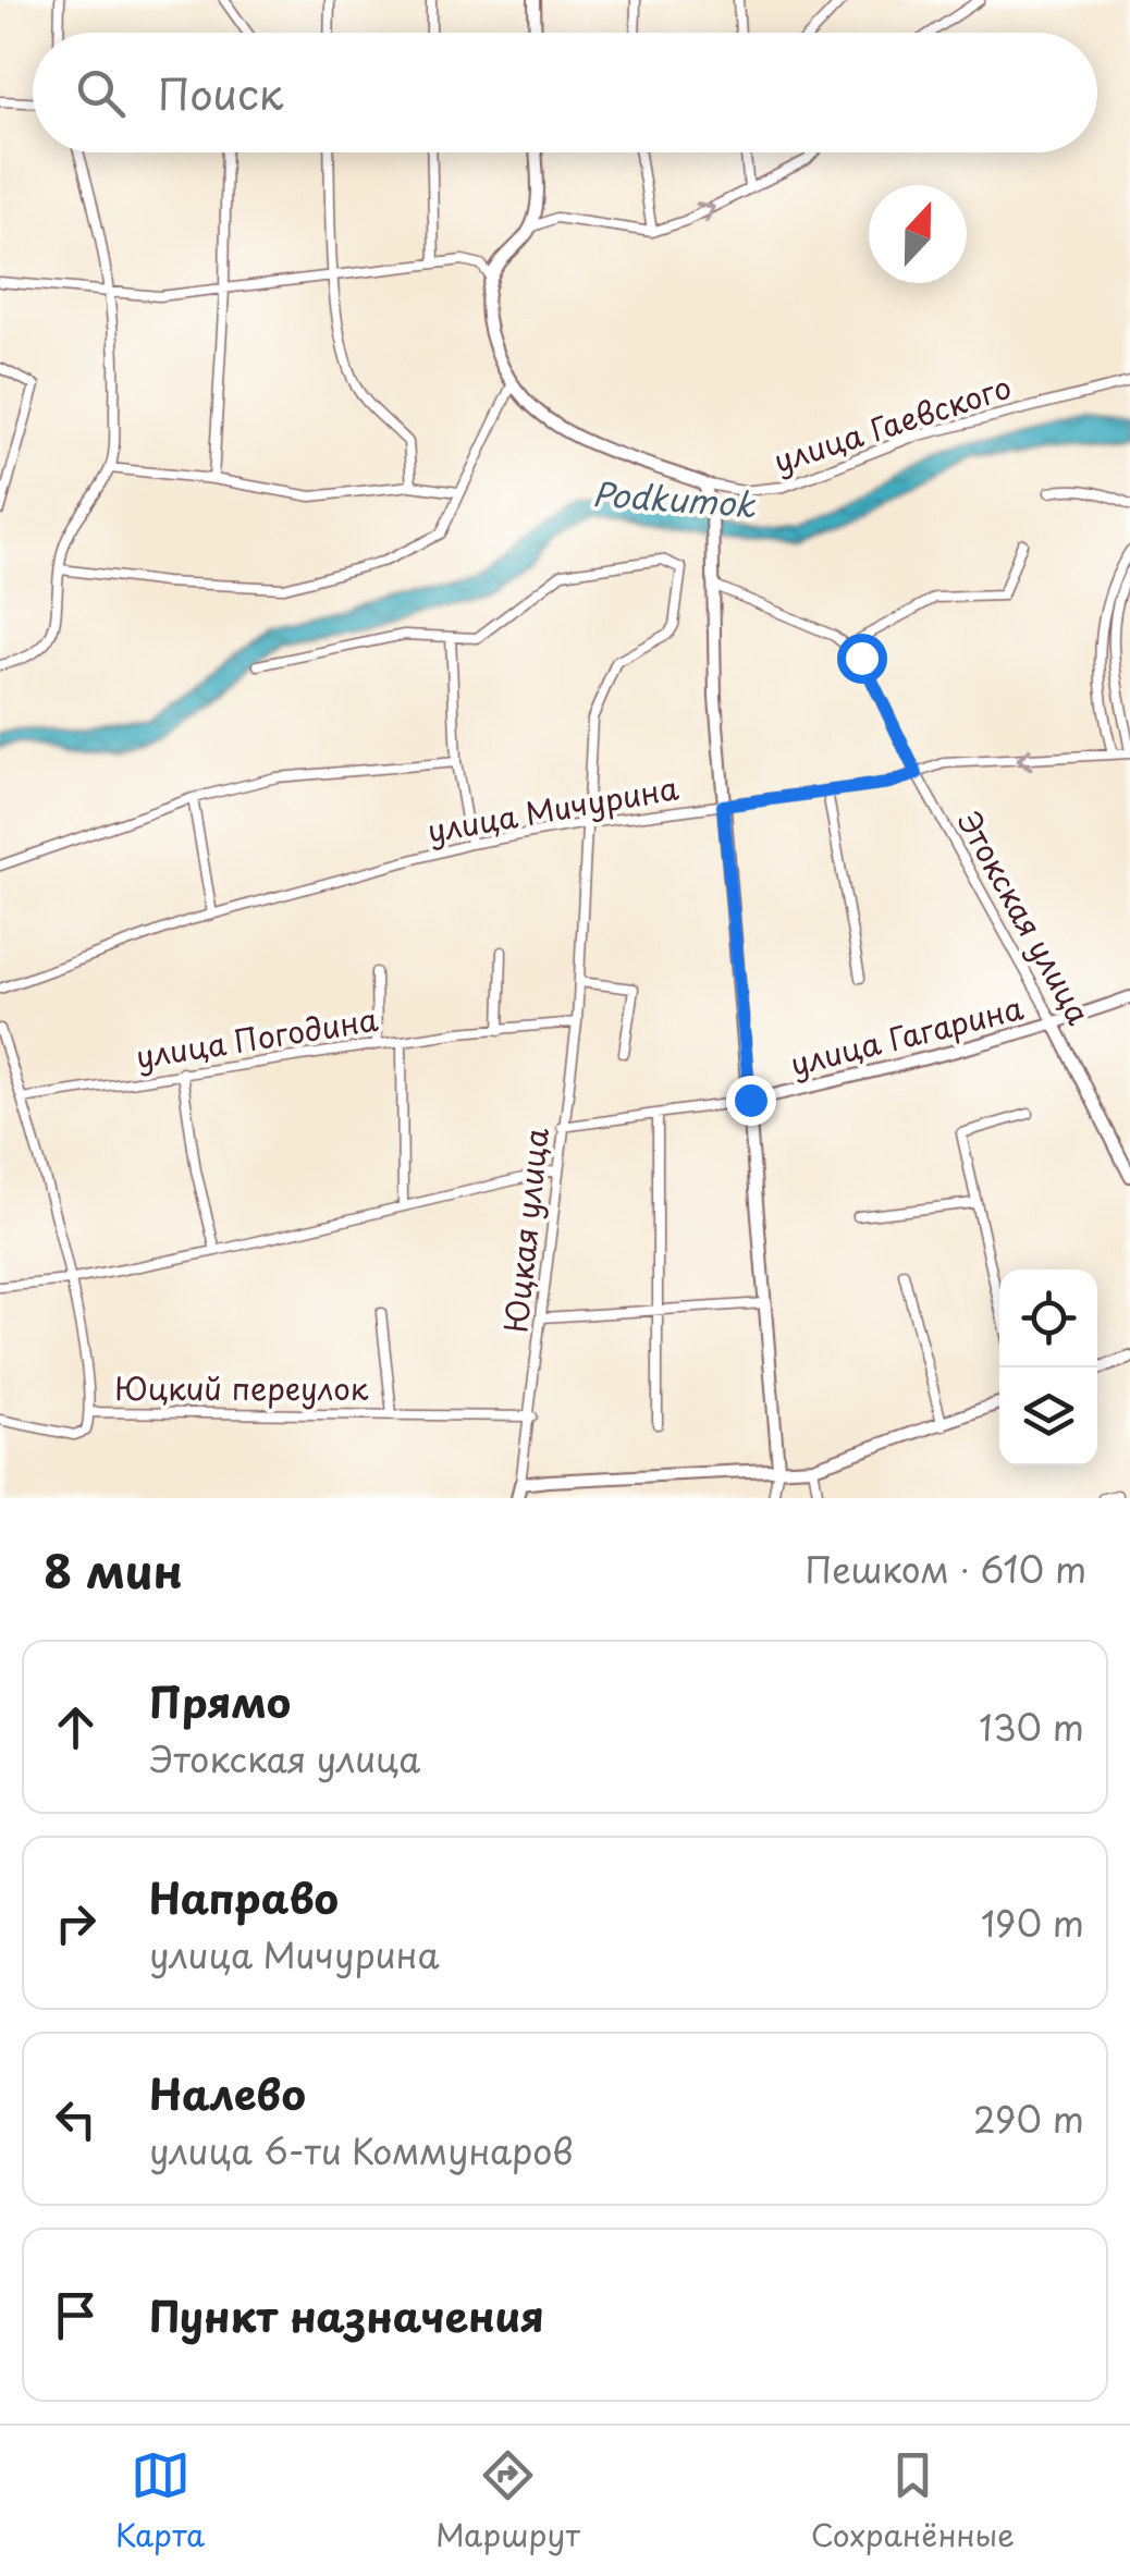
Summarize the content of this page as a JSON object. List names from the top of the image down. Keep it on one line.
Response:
{"streets":{"main road":["улица Гаевского","Этокская улица","улица Гагарина"],"street":["улица Мичурина","улица Погодина","Юцкая улица","Юцкий переулок"]},"crossings":[["улица Мичурина","Этокская улица"],["улица Мичурина","Юцкая улица"],["Этокская улица","улица Гагарина"],["улица Гагарина","Юцкая улица"],["улица Погодина","Юцкая улица"],["Юцкая улица","Юцкий переулок"]],"water":["Podkumok"],"north":"top","page":{"search":"Поиск","heading":["8 мин","Пешком · 610 m"],"list":[["Прямо","Этокская улица","130 m"],["Направо","улица Мичурина","190 m"],["Налево","улица 6-ти Коммунаров","290 m"],"Пункт назначения"],"nav":["Карта","Маршрут","Сохранённые"]}}
